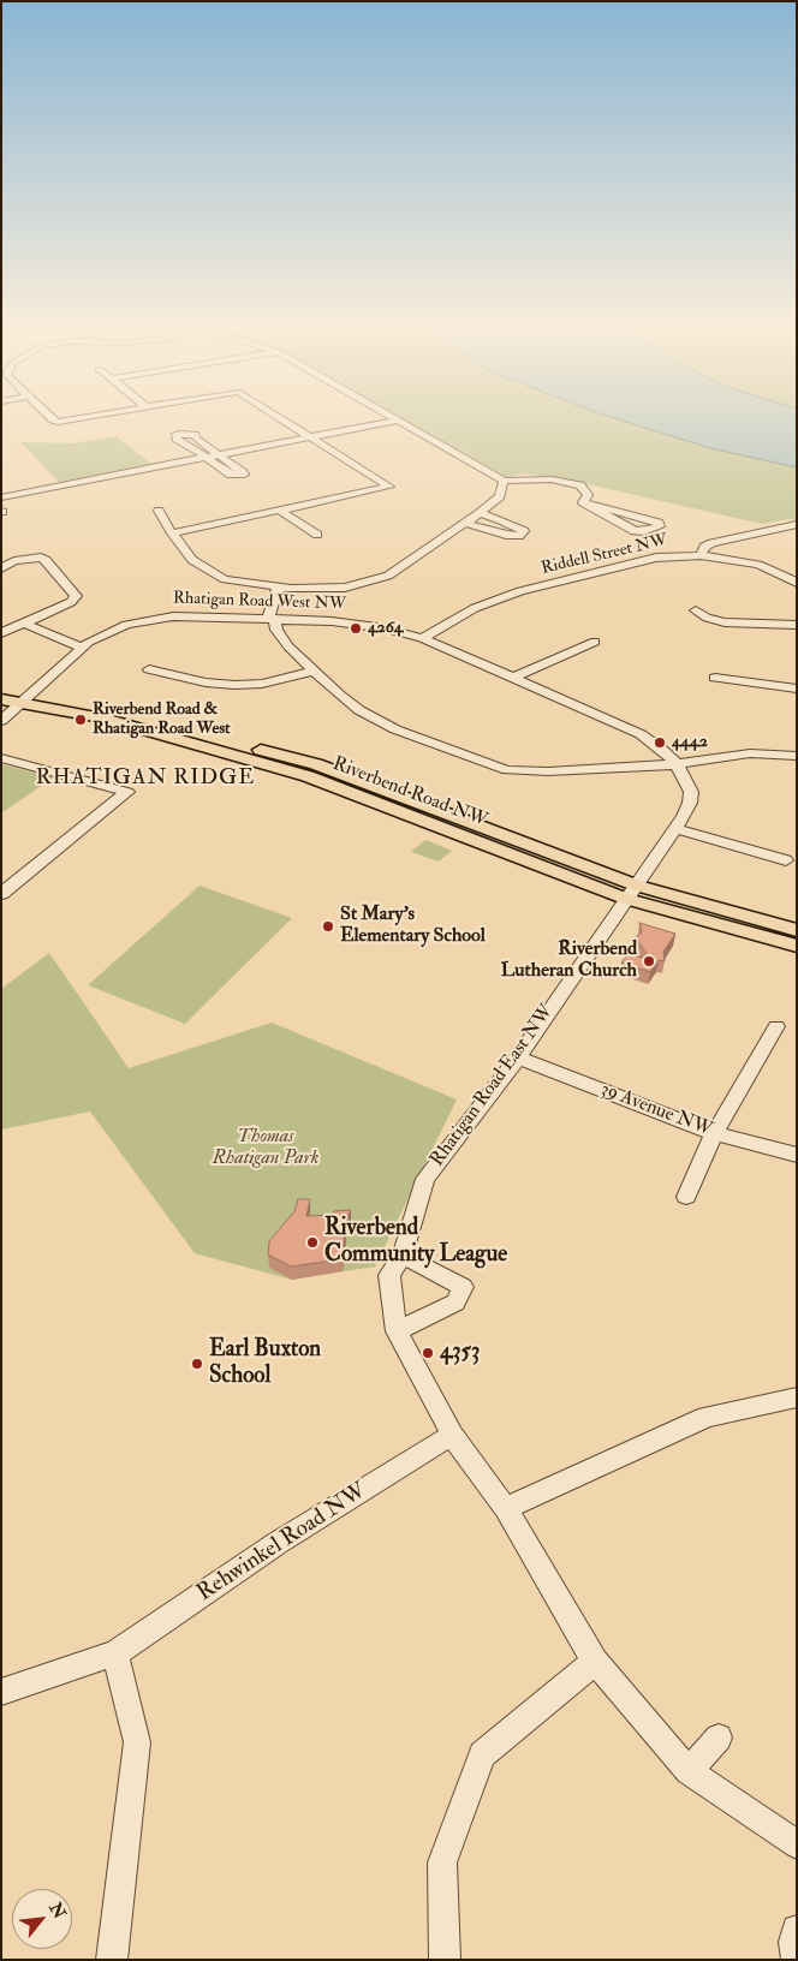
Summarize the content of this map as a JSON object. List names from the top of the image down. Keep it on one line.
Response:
{"streets":{"main road":["Riverbend Road NW"],"street":["Riddell Street NW","Rhatigan Road West NW","Rhatigan Road East NW","39 Avenue NW","Rehwinkel Road NW"]},"crossings":[["Riddell Street NW","Rhatigan Road West NW"],["Rhatigan Road West NW","Riverbend Road NW"],["Rhatigan Road West NW","Rhatigan Road East NW"],["Riverbend Road NW","Rhatigan Road East NW"],["Rhatigan Road East NW","39 Avenue NW"],["Rhatigan Road East NW","Rehwinkel Road NW"]],"districts":["RHATIGAN RIDGE"],"parks":["Thomas Rhatigan Park"],"places":["4264","Riverbend Road & Rhatigan Road West","4442","St Mary's Elementary School","Riverbend Lutheran Church","Riverbend Community League","4353","Earl Buxton School"],"north":"top right"}
